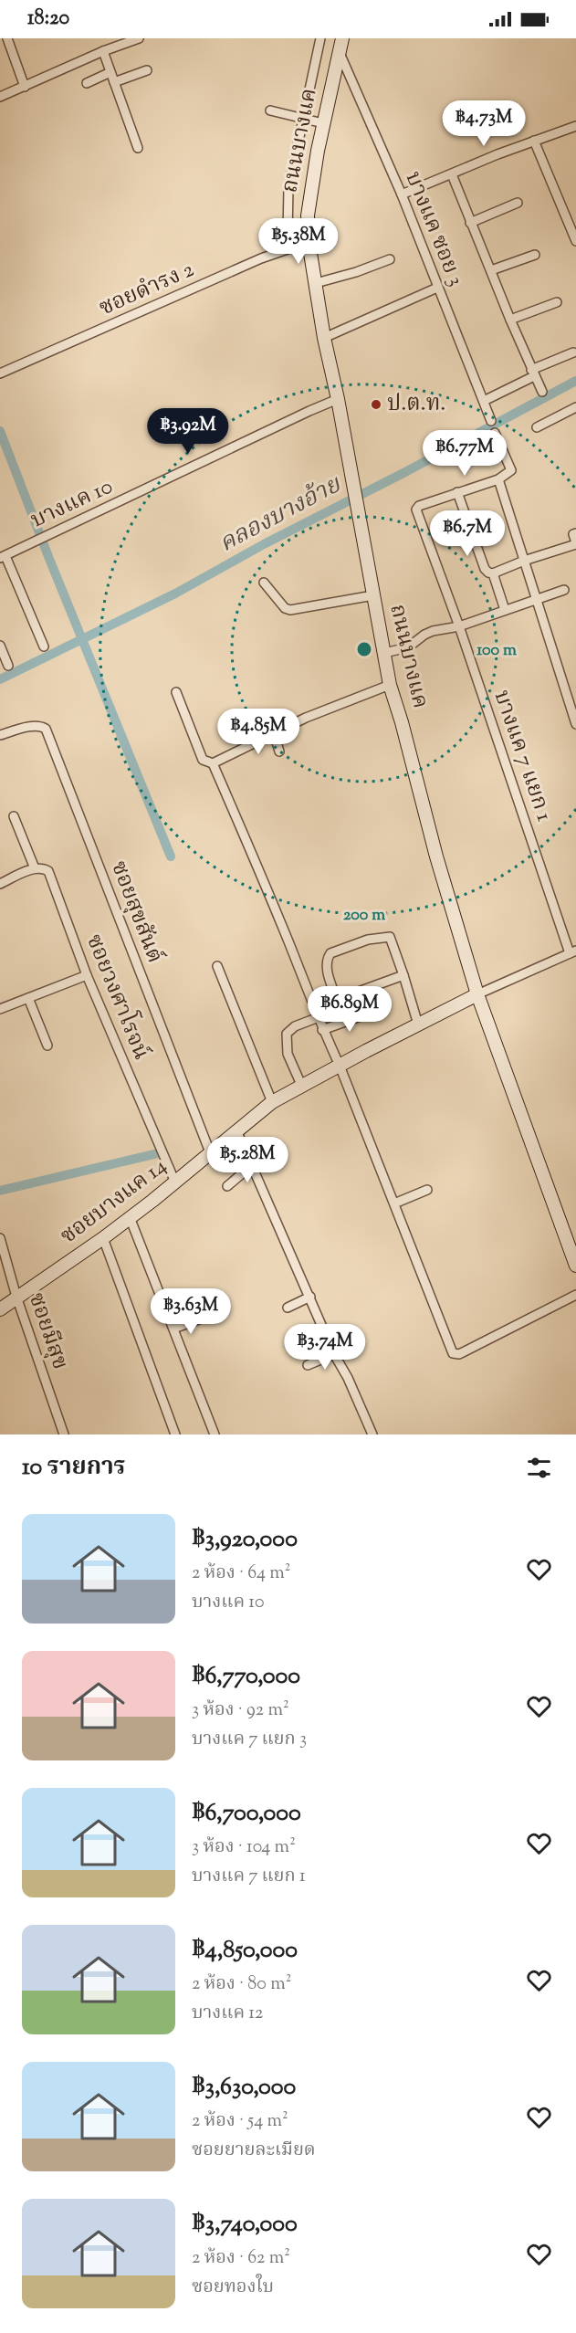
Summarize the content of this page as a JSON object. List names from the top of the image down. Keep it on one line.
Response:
{"streets":{"main road":["ถนนบางแค","ซอยบางแค 14"],"street":["บางแค ซอย 3","ซอยดำรง 2","บางแค 10","บางแค 7 แยก 1","ซอยสุขสันต์","ซอยวงศาโรจน์","ซอยมีสุข"]},"crossings":[["ถนนบางแค","บางแค ซอย 3"],["ถนนบางแค","ซอยดำรง 2"],["ถนนบางแค","บางแค 10"],["ถนนบางแค","ซอยบางแค 14"],["ซอยสุขสันต์","ซอยบางแค 14"],["ซอยวงศาโรจน์","ซอยบางแค 14"],["ซอยบางแค 14","ซอยมีสุข"]],"water":["คลองบางอ้าย"],"places":["ป.ต.ท."],"page":{"status":"18:20","price":["฿4.73M","฿5.38M","฿3.92M","฿6.77M","฿6.7M","฿4.85M","฿6.89M","฿5.28M","฿3.63M","฿3.74M"],"heading":"10 รายการ","list":[{"name":"฿3,920,000","note":"2 ห้อง · 64 m² · บางแค 10"},{"name":"฿6,770,000","note":"3 ห้อง · 92 m² · บางแค 7 แยก 3"},{"name":"฿6,700,000","note":"3 ห้อง · 104 m² · บางแค 7 แยก 1"},{"name":"฿4,850,000","note":"2 ห้อง · 80 m² · บางแค 12"},{"name":"฿3,630,000","note":"2 ห้อง · 54 m² · ซอยยายละเมียด"},{"name":"฿3,740,000","note":"2 ห้อง · 62 m² · ซอยทองใบ"}]},"rings":["100 m","200 m"]}
